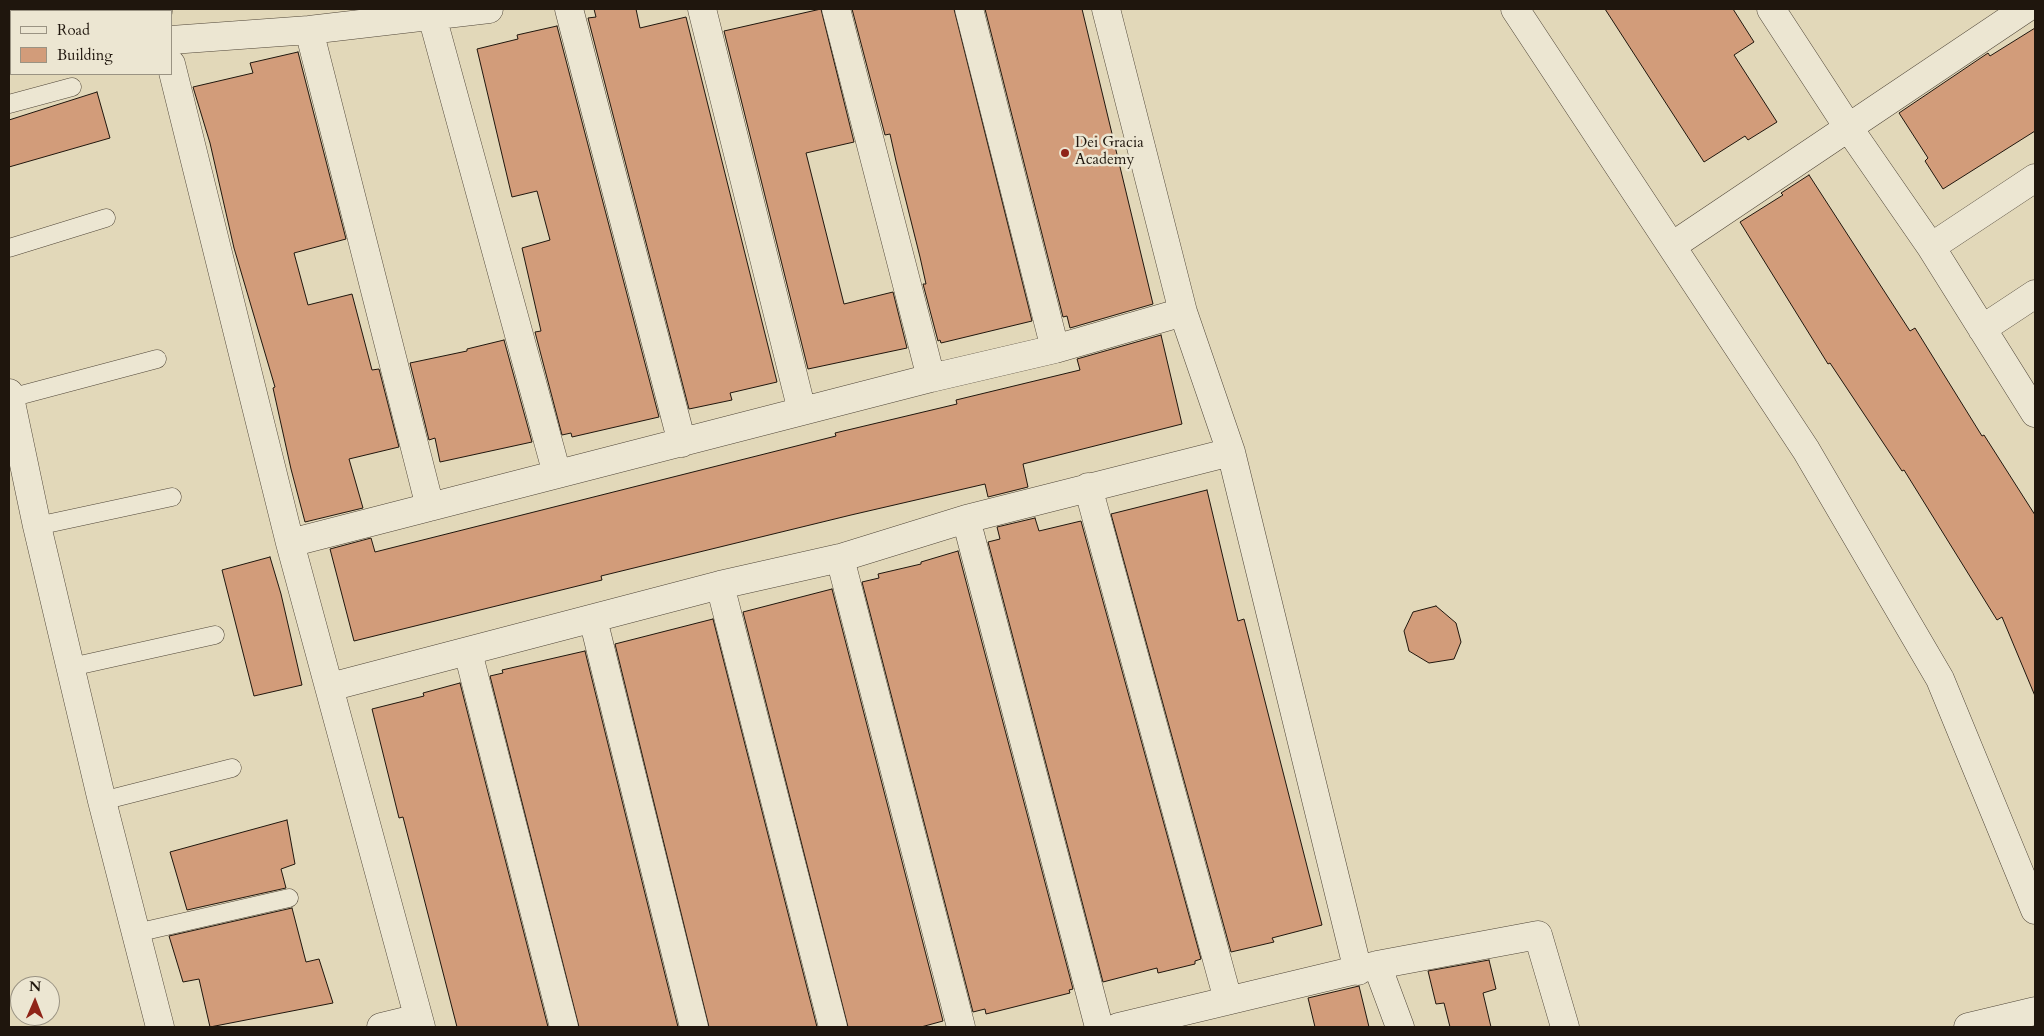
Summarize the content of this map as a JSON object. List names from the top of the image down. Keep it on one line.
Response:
{"places":["Dei Gracia Academy"],"legend":["Road","Building"],"north":"top"}
